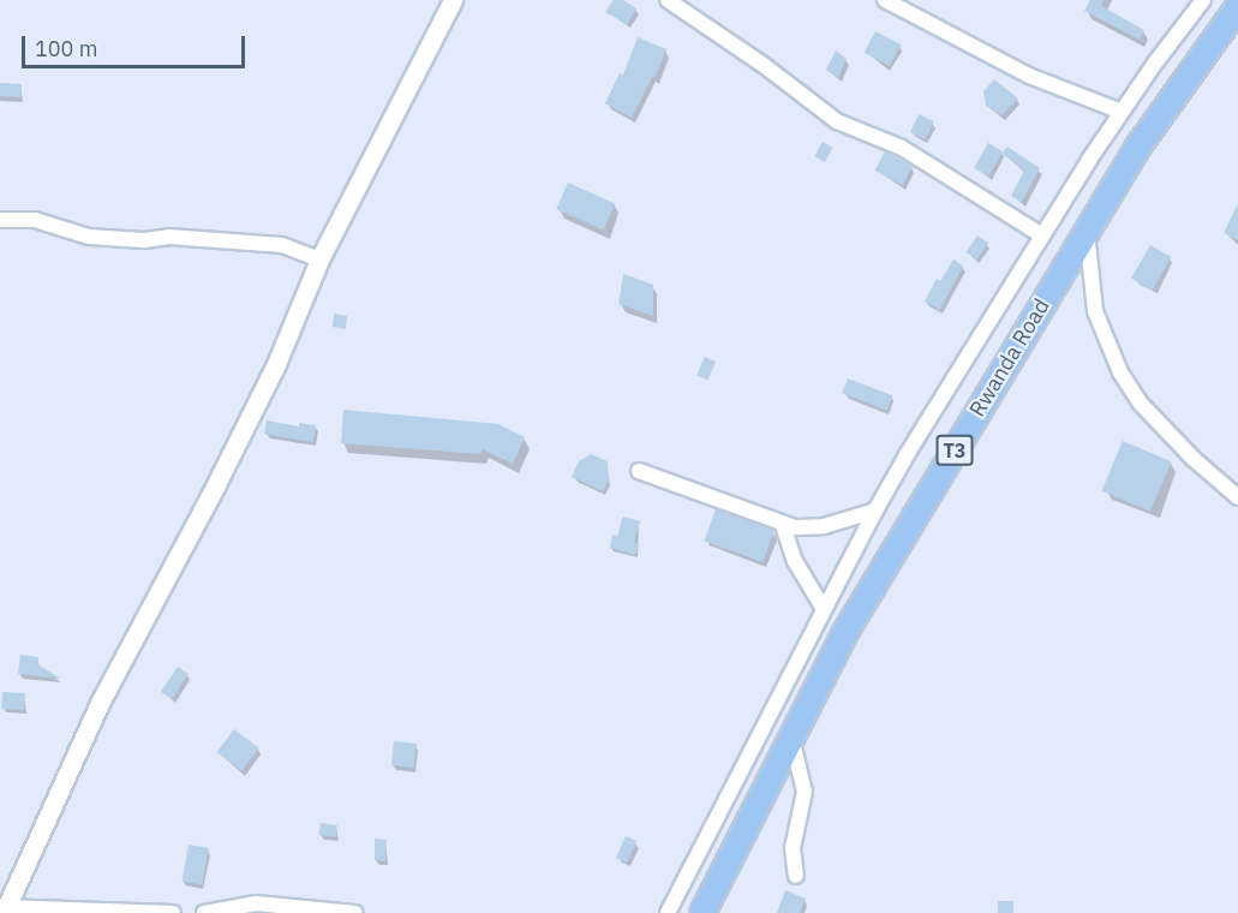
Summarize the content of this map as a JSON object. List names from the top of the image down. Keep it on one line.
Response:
{"streets":{"highway":["Rwanda Road","T3"]},"scale_bar":"100 m"}
